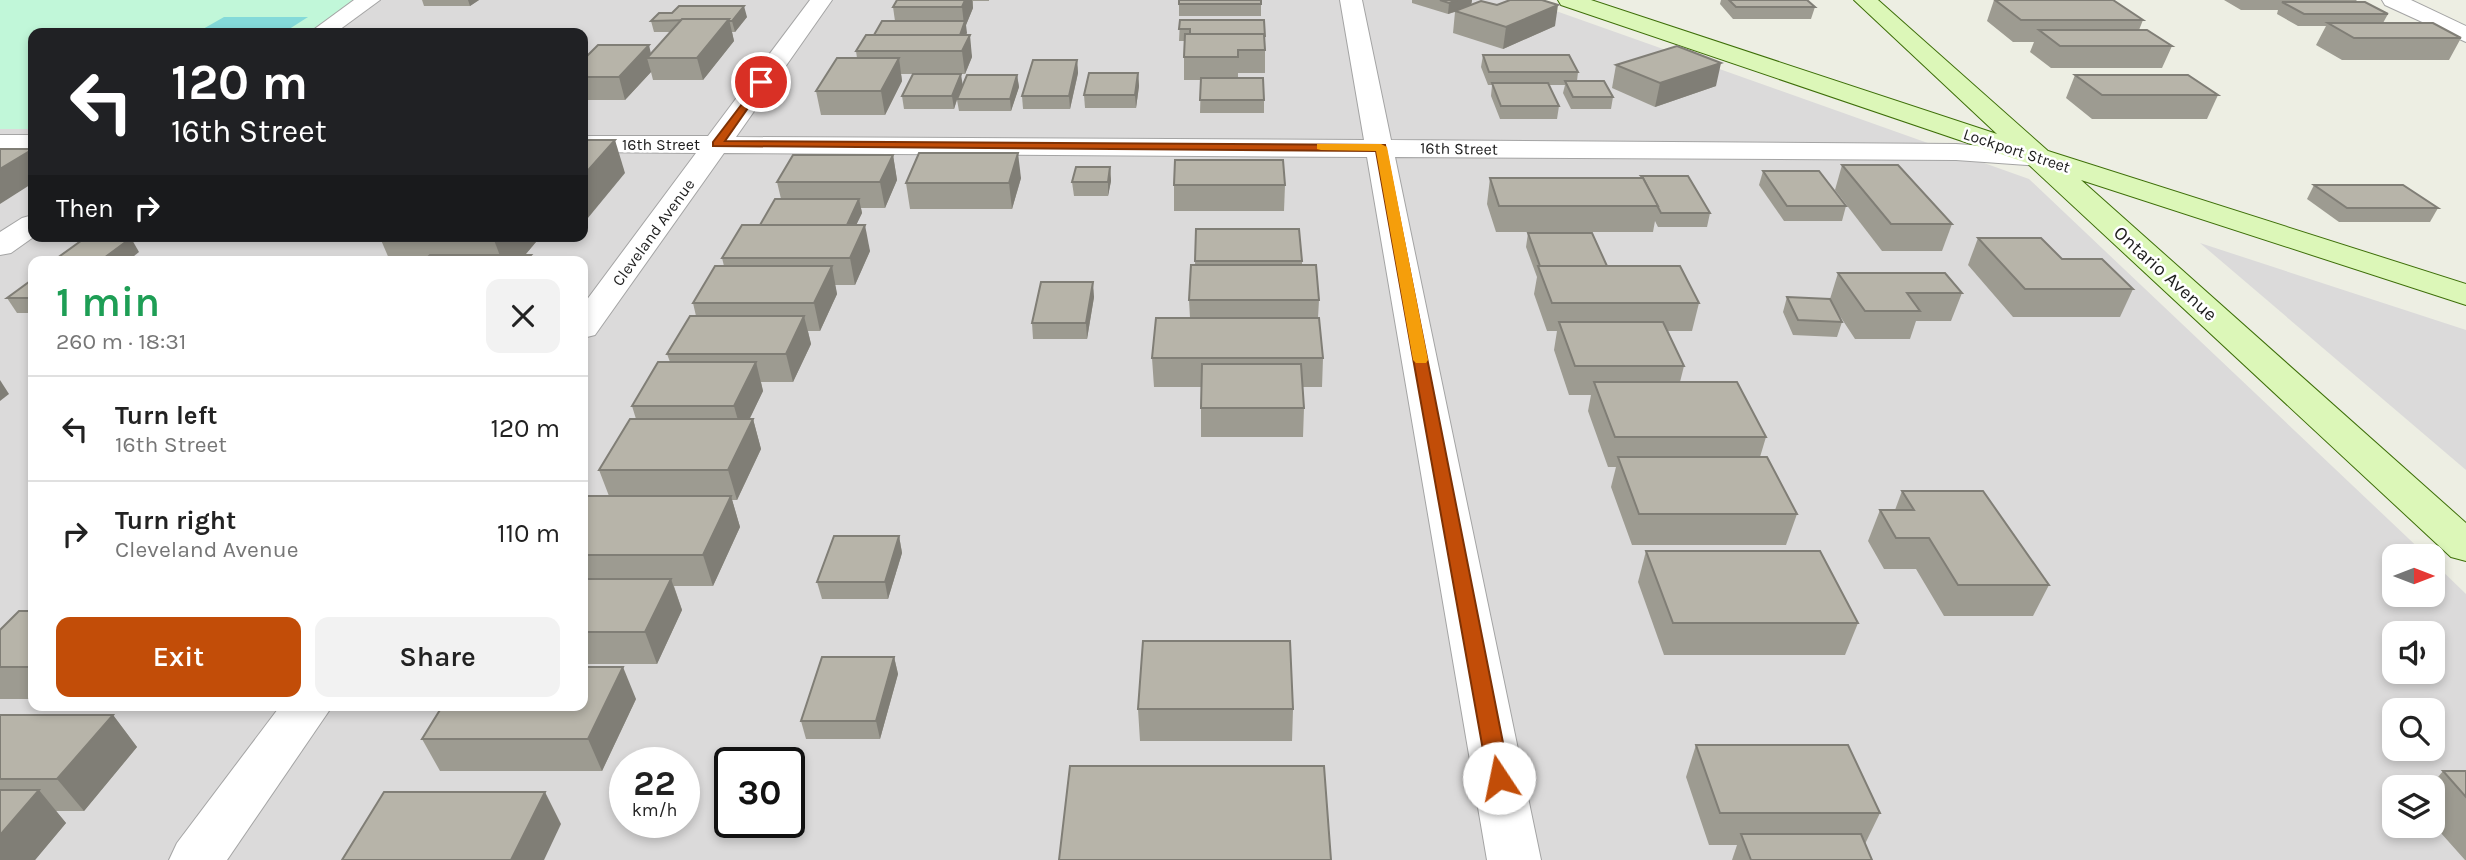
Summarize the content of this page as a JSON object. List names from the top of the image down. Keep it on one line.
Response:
{"streets":{"main road":["Lockport Street","Ontario Avenue"],"street":["16th Street","Cleveland Avenue"]},"crossings":[["16th Street","Lockport Street"],["16th Street","Cleveland Avenue"],["16th Street","Ontario Avenue"],["Lockport Street","Ontario Avenue"]],"north":"right","page":{"turn":["120 m","16th Street"],"then":"Then","heading":["1 min","260 m · 18:31"],"list":[{"name":"Turn left","note":"16th Street","value":"120 m"},{"name":"Turn right","note":"Cleveland Avenue","value":"110 m"}],"buttons":["Exit","Share"],"speed":"22 km/h","limit":"30"}}
